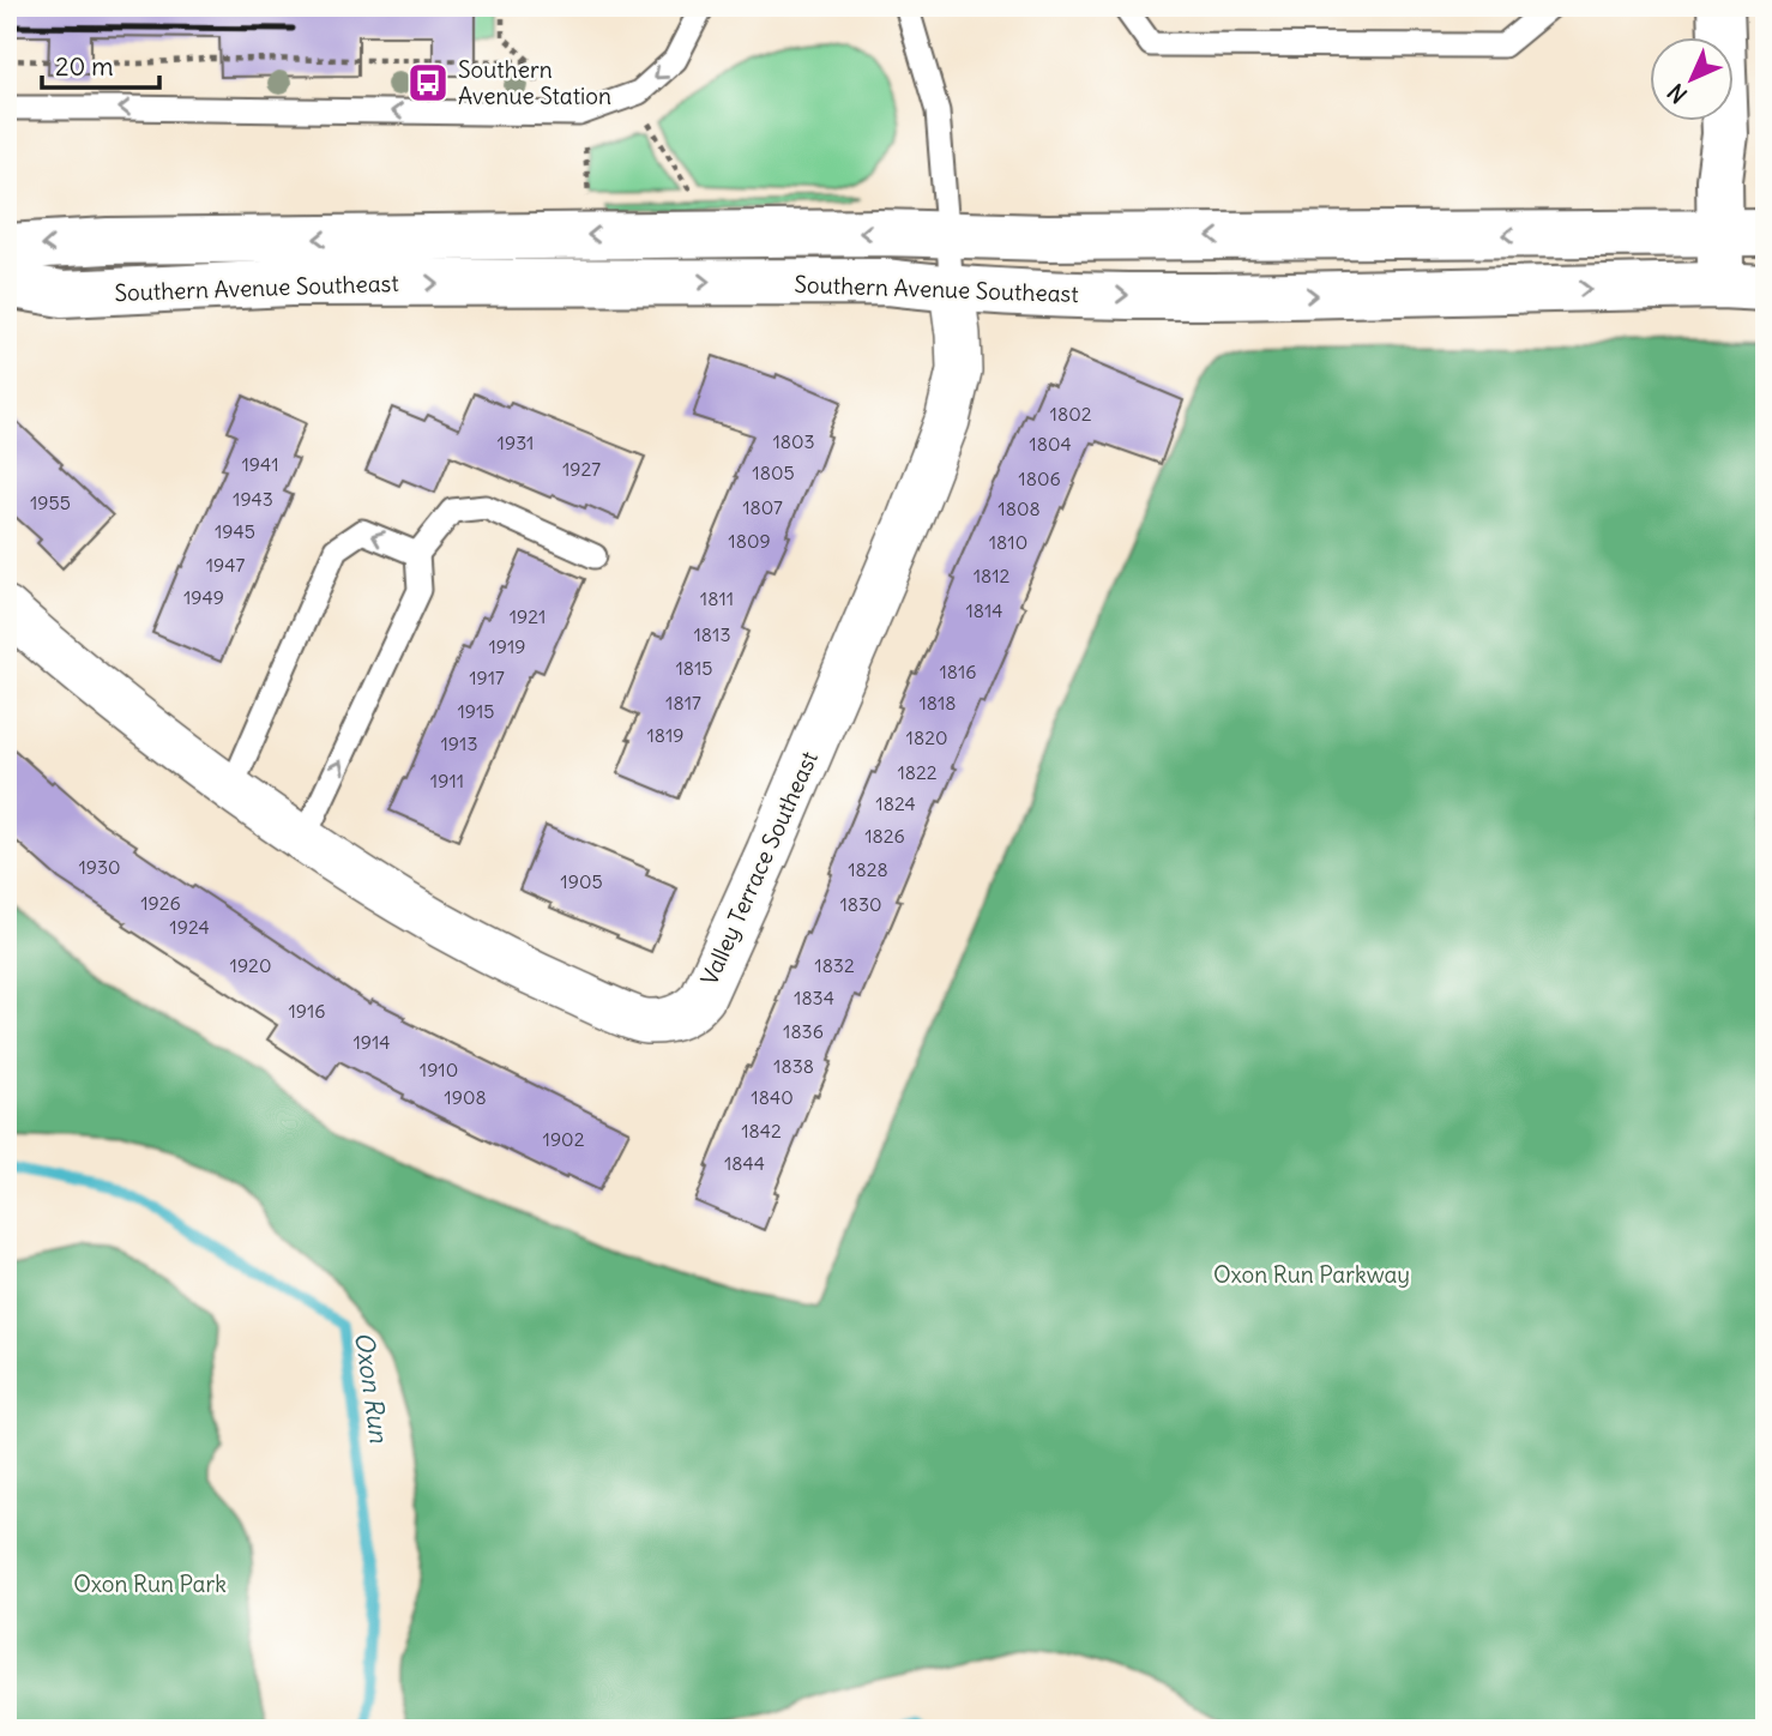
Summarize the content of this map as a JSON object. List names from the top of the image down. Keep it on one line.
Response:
{"streets":{"main road":["Southern Avenue Southeast"],"street":["Valley Terrace Southeast"]},"crossings":[["Southern Avenue Southeast","Valley Terrace Southeast"]],"water":["Oxon Run"],"parks":["Oxon Run Parkway","Oxon Run Park"],"places":{"bus stop":["Southern Avenue Station"]},"house_numbers":["1802","1803","1931","1804","1941","1927","1805","1806","1943","1955","1807","1808","1945","1809","1810","1947","1812","1949","1811","1814","1921","1813","1919","1815","1816","1917","1817","1818","1915","1819","1820","1913","1822","1911","1824","1826","1930","1828","1905","1926","1830","1924","1920","1832","1834","1916","1836","1914","1838","1910","1908","1840","1842","1902","1844"],"scale_bar":"20 m","north":"bottom left"}
